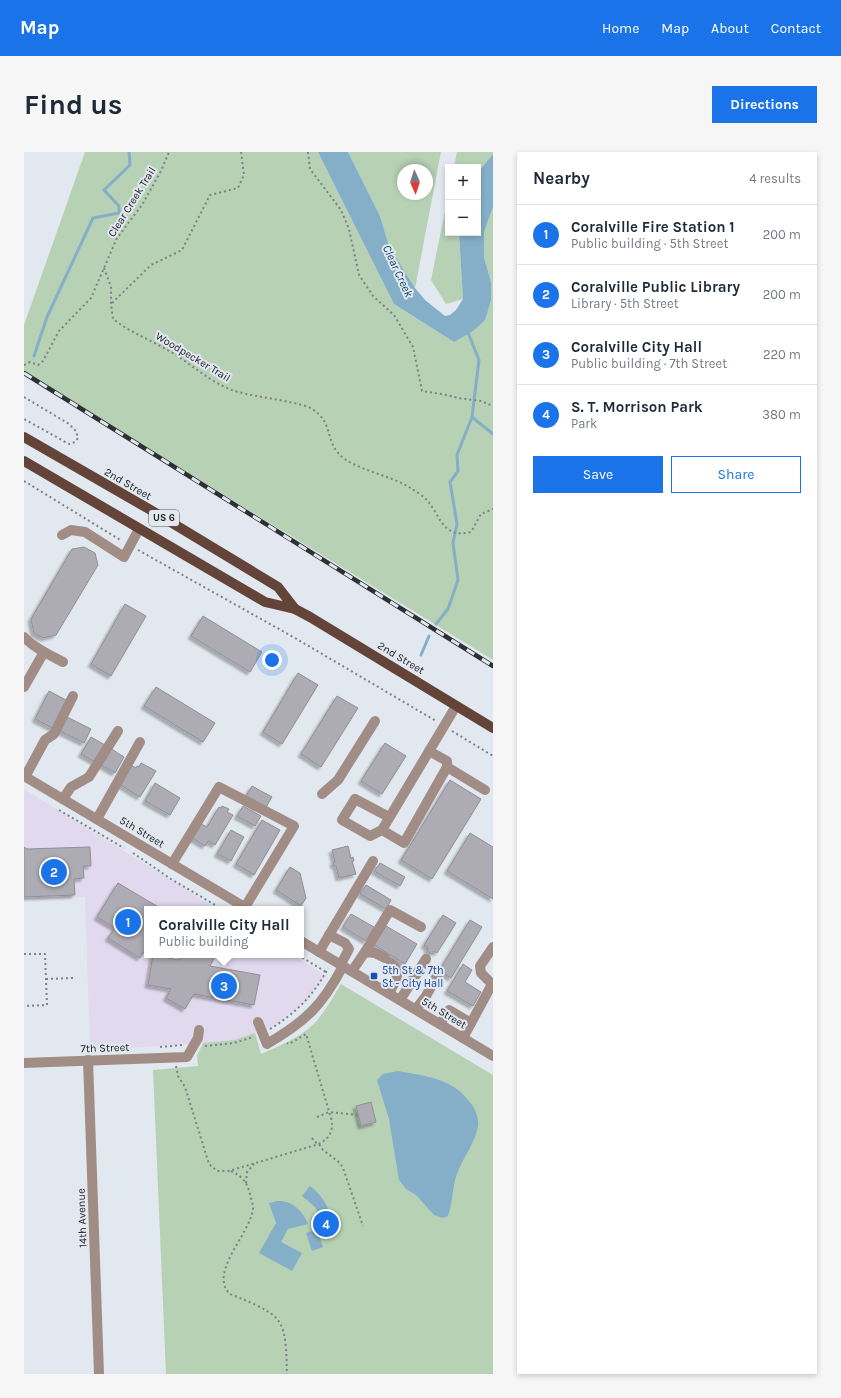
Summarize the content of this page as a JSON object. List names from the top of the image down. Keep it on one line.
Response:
{"streets":{"main road":["2nd Street","US 6"],"street":["5th Street","7th Street","14th Avenue"],"path":["Clear Creek Trail","Woodpecker Trail"]},"crossings":[["Clear Creek Trail","Woodpecker Trail"],["7th Street","14th Avenue"]],"water":["Clear Creek"],"places":{"transit":["5th St & 7th St - City Hall"]},"north":"bottom","page":{"header":"Map","nav":["Home","Map","About","Contact"],"buttons":["Directions",["Save","Share"]],"title":"Find us","heading":["Nearby","4 results"],"map_buttons":["+","−"],"list":[{"mark":"1","name":"Coralville Fire Station 1","note":"Public building · 5th Street","value":"200 m"},{"mark":"2","name":"Coralville Public Library","note":"Library · 5th Street","value":"200 m"},{"mark":"3","name":"Coralville City Hall","note":"Public building · 7th Street","value":"220 m"},{"mark":"4","name":"S. T. Morrison Park","note":"Park","value":"380 m"}],"pins":["2","1","3","4"],"popup":["Coralville City Hall","Public building"]}}
